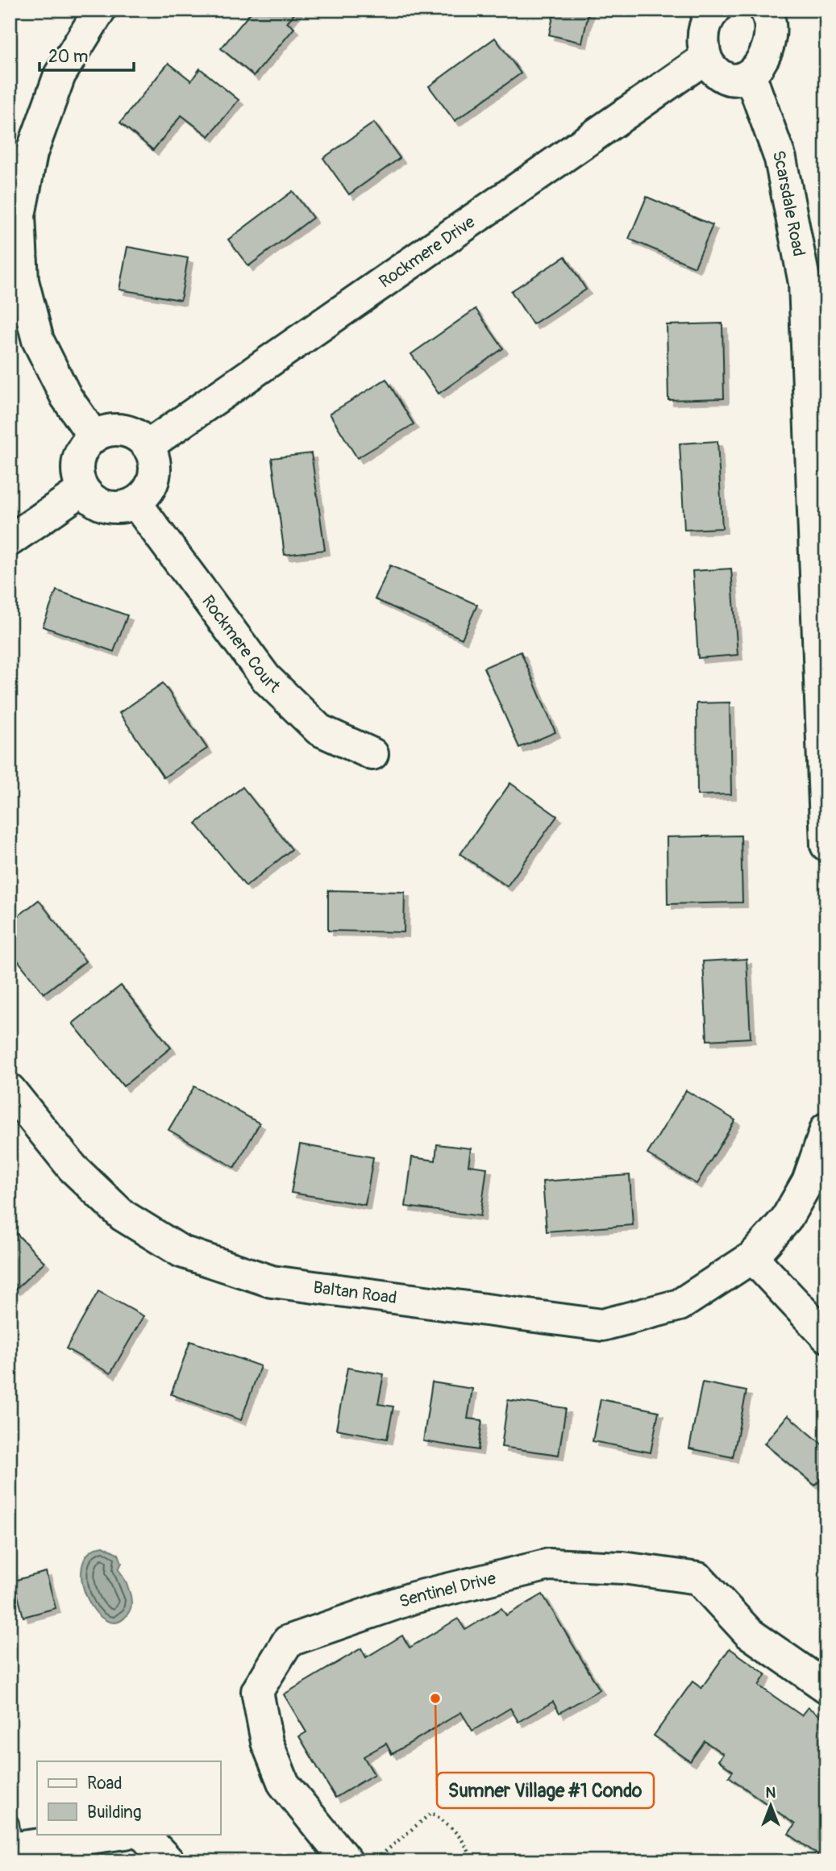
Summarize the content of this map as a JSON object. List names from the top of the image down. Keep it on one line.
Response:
{"streets":{"street":["Scarsdale Road","Rockmere Drive","Rockmere Court","Baltan Road","Sentinel Drive"]},"crossings":[["Rockmere Drive","Rockmere Court"]],"places":["Sumner Village #1 Condo"],"legend":["Road","Building"],"scale_bar":"20 m","north":"top"}
